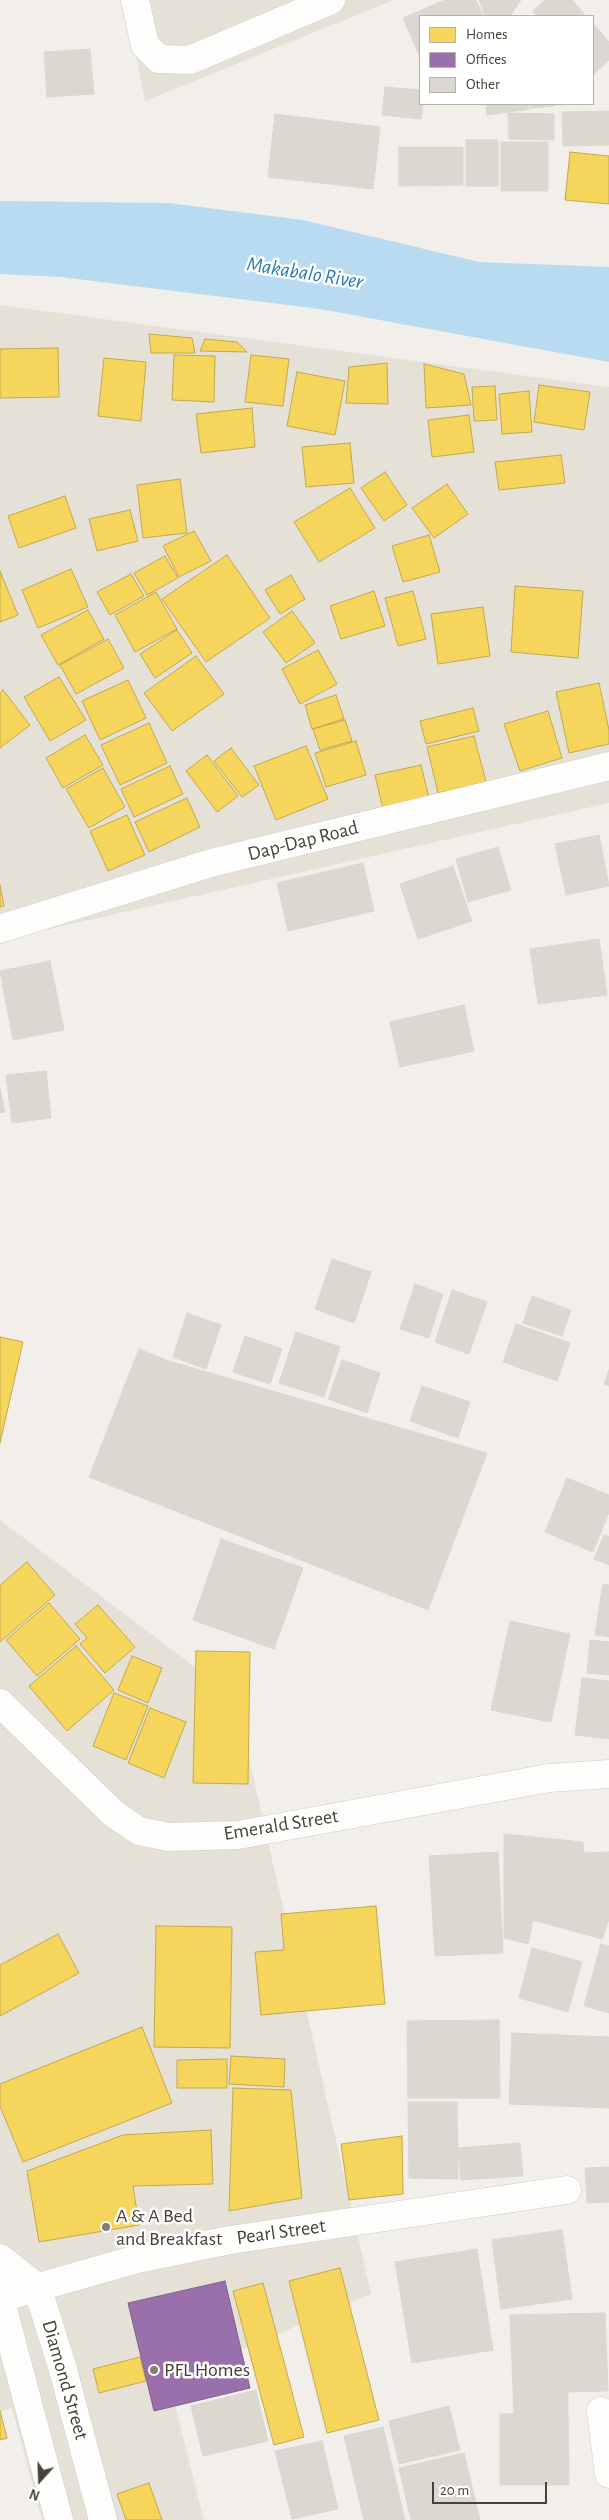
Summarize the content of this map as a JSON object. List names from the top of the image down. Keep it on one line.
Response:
{"streets":{"street":["Dap-Dap Road","Emerald Street","Pearl Street","Diamond Street"]},"crossings":[["Pearl Street","Diamond Street"]],"water":["Makabalo River"],"places":["A & A Bed and Breakfast","PFL Homes"],"legend":["Homes","Offices","Other"],"scale_bar":"20 m","north":"bottom"}
